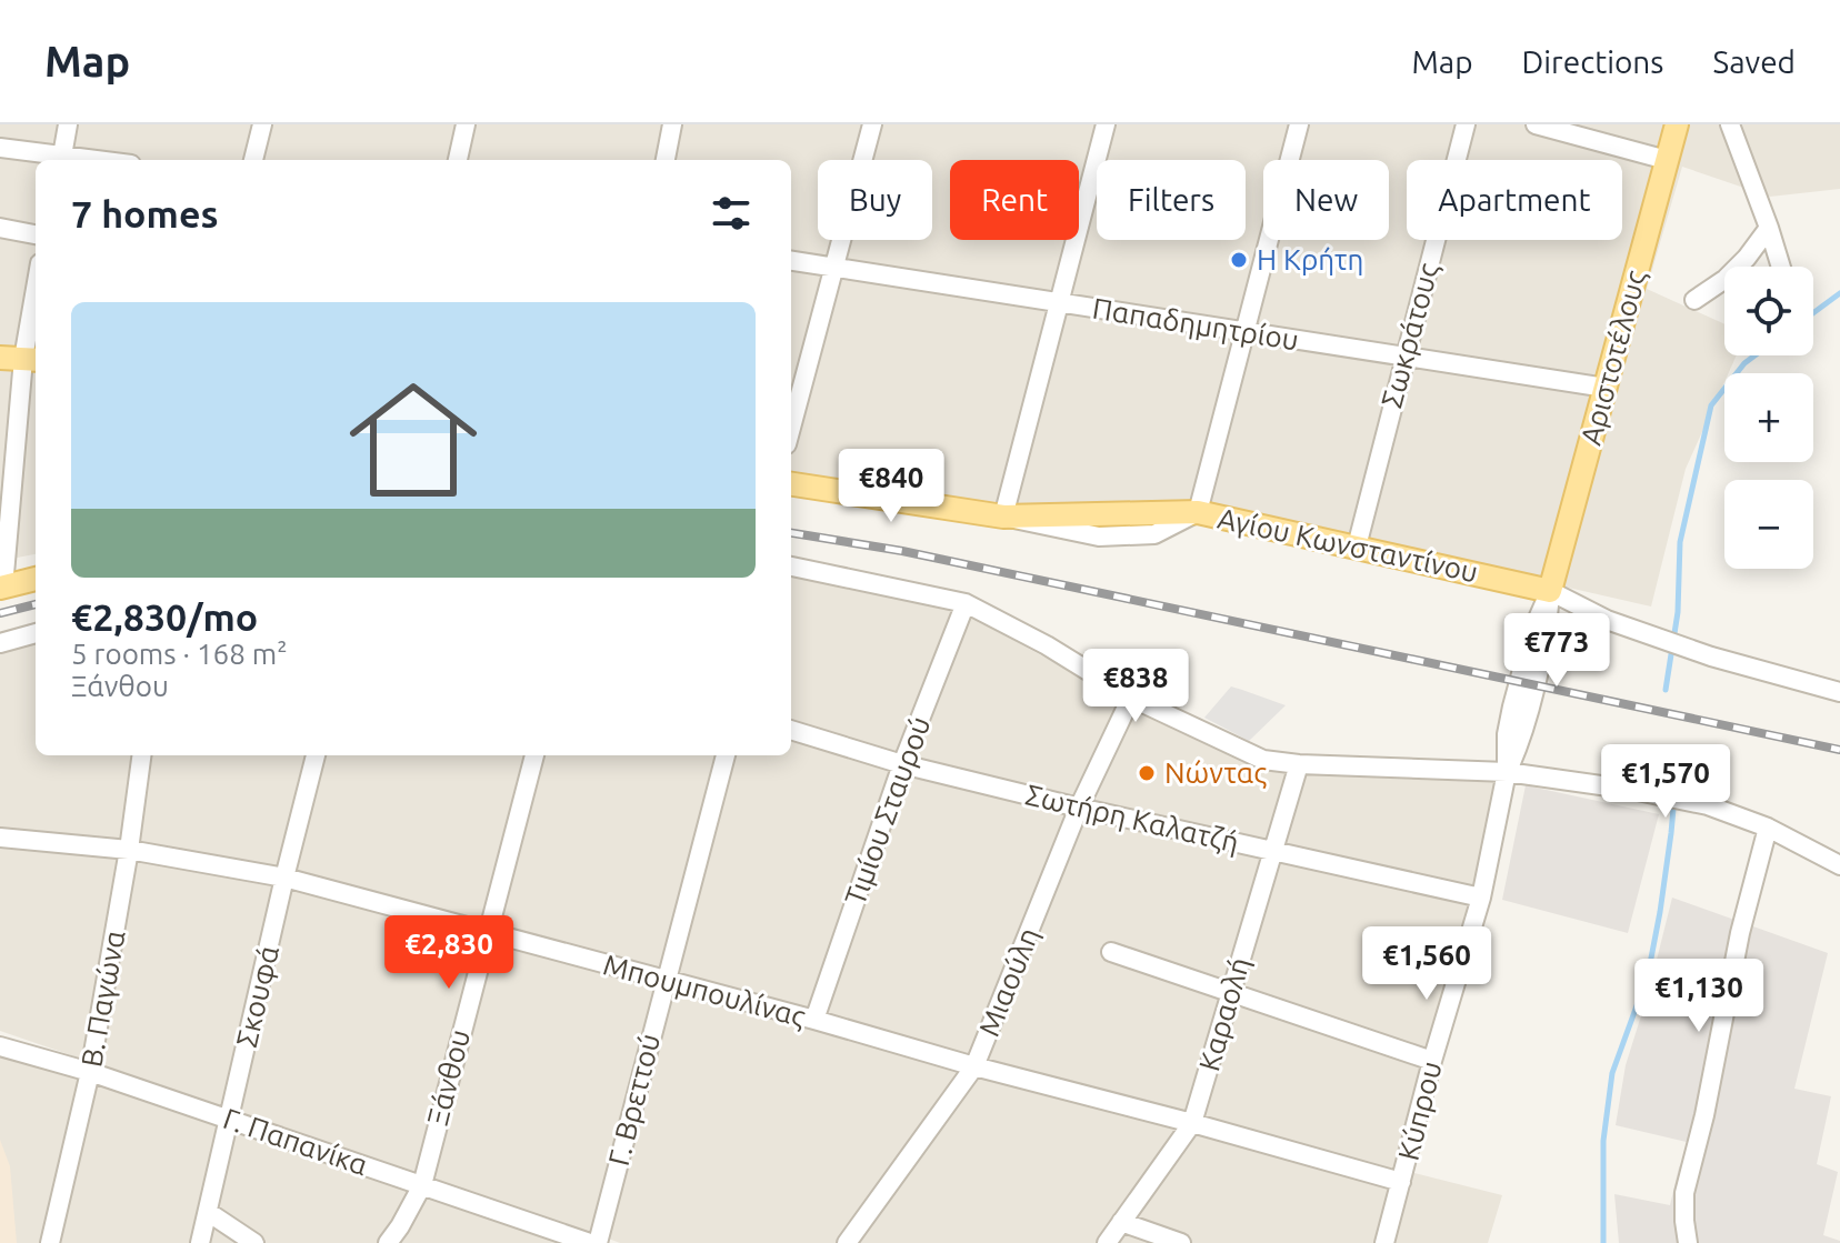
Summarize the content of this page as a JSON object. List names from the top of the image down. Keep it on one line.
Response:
{"streets":{"main road":["Αριστοτέλους","Αγίου Κωνσταντίνου"],"street":["Παπαδημητρίου","Σωκράτους","Τιμίου Σταυρού","Σωτήρη Καλατζή","Μιαούλη","Μπουμπουλίνας","Σκουφά","Β. Παγώνα","Καραολή","Ξάνθου","Γ. Βρεττού","Κύπρου","Γ. Παπανίκα"]},"crossings":[["Παπαδημητρίου","Σωκράτους"],["Παπαδημητρίου","Αριστοτέλους"],["Σωκράτους","Αγίου Κωνσταντίνου"],["Αριστοτέλους","Αγίου Κωνσταντίνου"],["Αριστοτέλους","Κύπρου"],["Αγίου Κωνσταντίνου","Κύπρου"],["Τιμίου Σταυρού","Σωτήρη Καλατζή"],["Τιμίου Σταυρού","Μπουμπουλίνας"],["Σωτήρη Καλατζή","Μιαούλη"],["Σωτήρη Καλατζή","Καραολή"],["Σωτήρη Καλατζή","Κύπρου"],["Μιαούλη","Μπουμπουλίνας"],["Μπουμπουλίνας","Σκουφά"],["Μπουμπουλίνας","Β. Παγώνα"],["Μπουμπουλίνας","Καραολή"],["Μπουμπουλίνας","Ξάνθου"],["Μπουμπουλίνας","Γ. Βρεττού"],["Μπουμπουλίνας","Κύπρου"],["Σκουφά","Γ. Παπανίκα"],["Β. Παγώνα","Γ. Παπανίκα"],["Ξάνθου","Γ. Παπανίκα"]],"places":["Η Κρήτη","Νώντας"],"page":{"header":"Map","nav":["Map","Directions","Saved"],"chip":["Buy","Rent","Filters","New","Apartment"],"heading":"7 homes","map_buttons":["+","−"],"list":[{"name":"€2,830/mo","note":"5 rooms · 168 m² · Ξάνθου"}],"price":["€840","€773","€838","€1,570","€2,830","€1,560","€1,130"]}}
